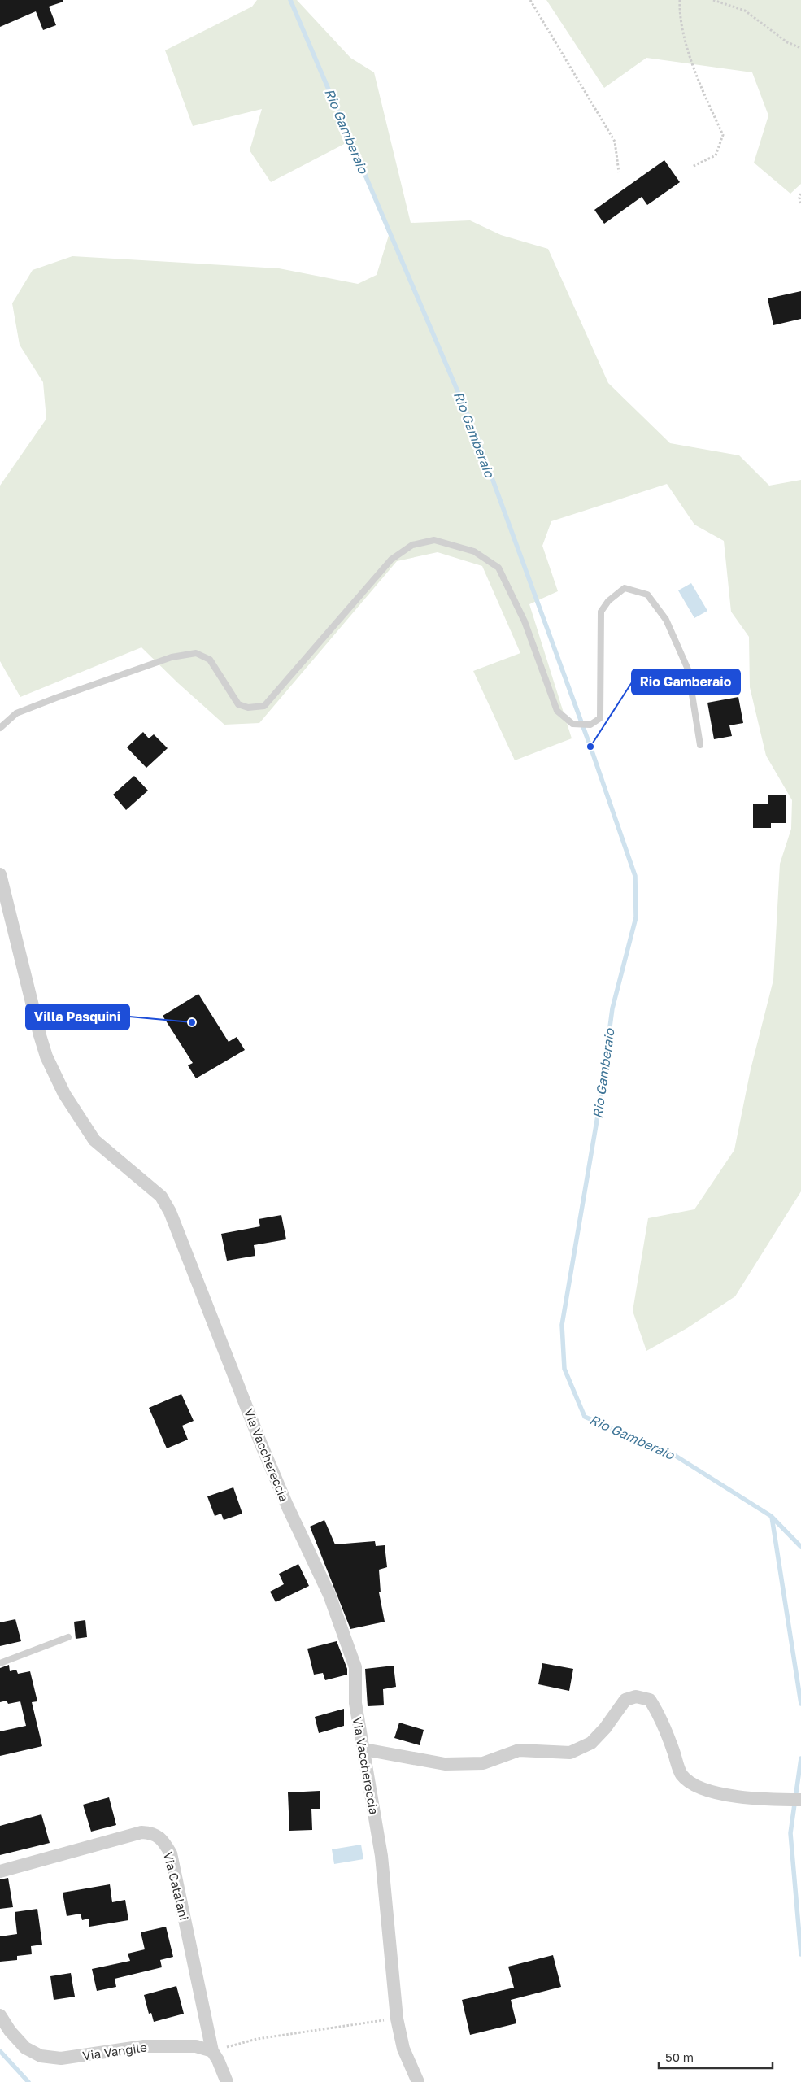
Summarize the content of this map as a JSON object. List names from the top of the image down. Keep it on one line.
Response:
{"streets":{"street":["Via Vacchereccia","Via Catalani","Via Vangile"]},"crossings":[["Via Catalani","Via Vangile"]],"water":["Rio Gamberaio"],"places":["Rio Gamberaio","Villa Pasquini"],"scale_bar":"50 m"}
